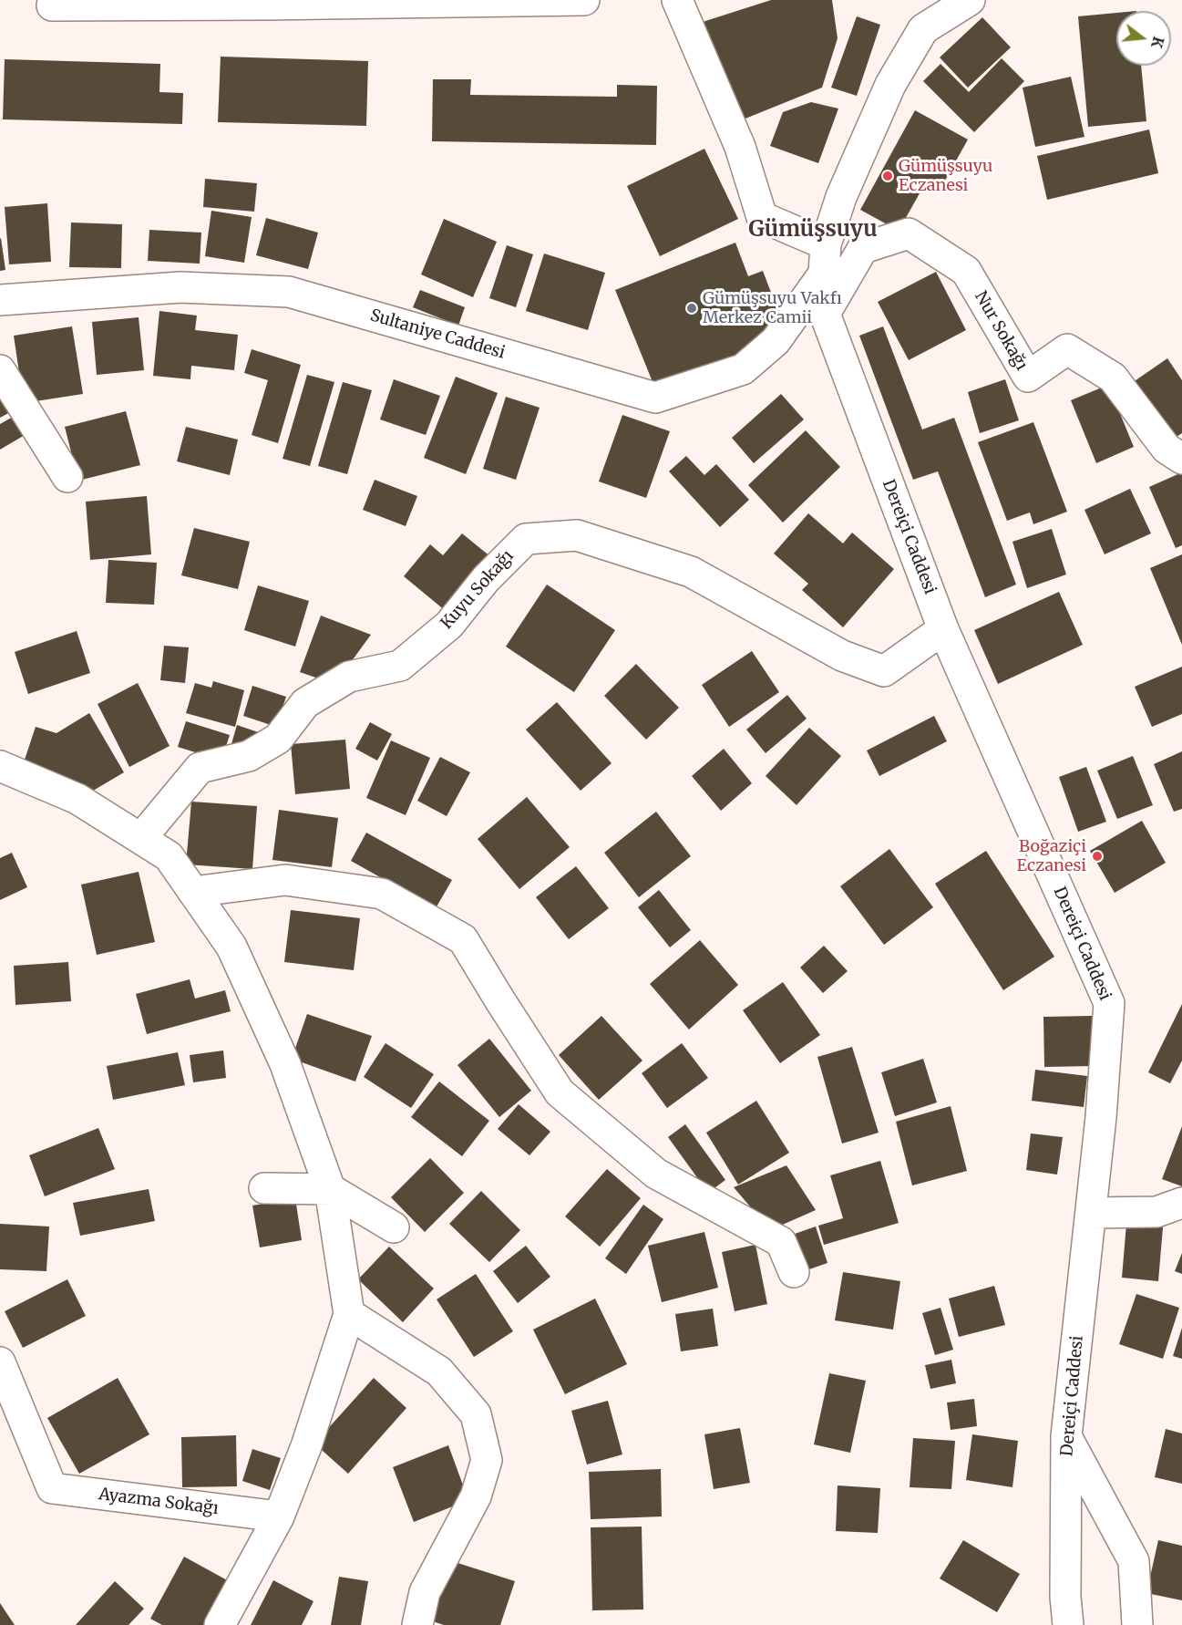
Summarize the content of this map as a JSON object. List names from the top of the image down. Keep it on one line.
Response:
{"streets":{"street":["Nur Sokağı","Sultaniye Caddesi","Dereiçi Caddesi","Kuyu Sokağı","Ayazma Sokağı"]},"crossings":[["Nur Sokağı","Dereiçi Caddesi"],["Sultaniye Caddesi","Dereiçi Caddesi"],["Dereiçi Caddesi","Kuyu Sokağı"]],"districts":["Gümüşsuyu"],"places":["Gümüşsuyu Eczanesi","Gümüşsuyu Vakfı Merkez Camii","Boğaziçi Eczanesi"],"north":"right"}
